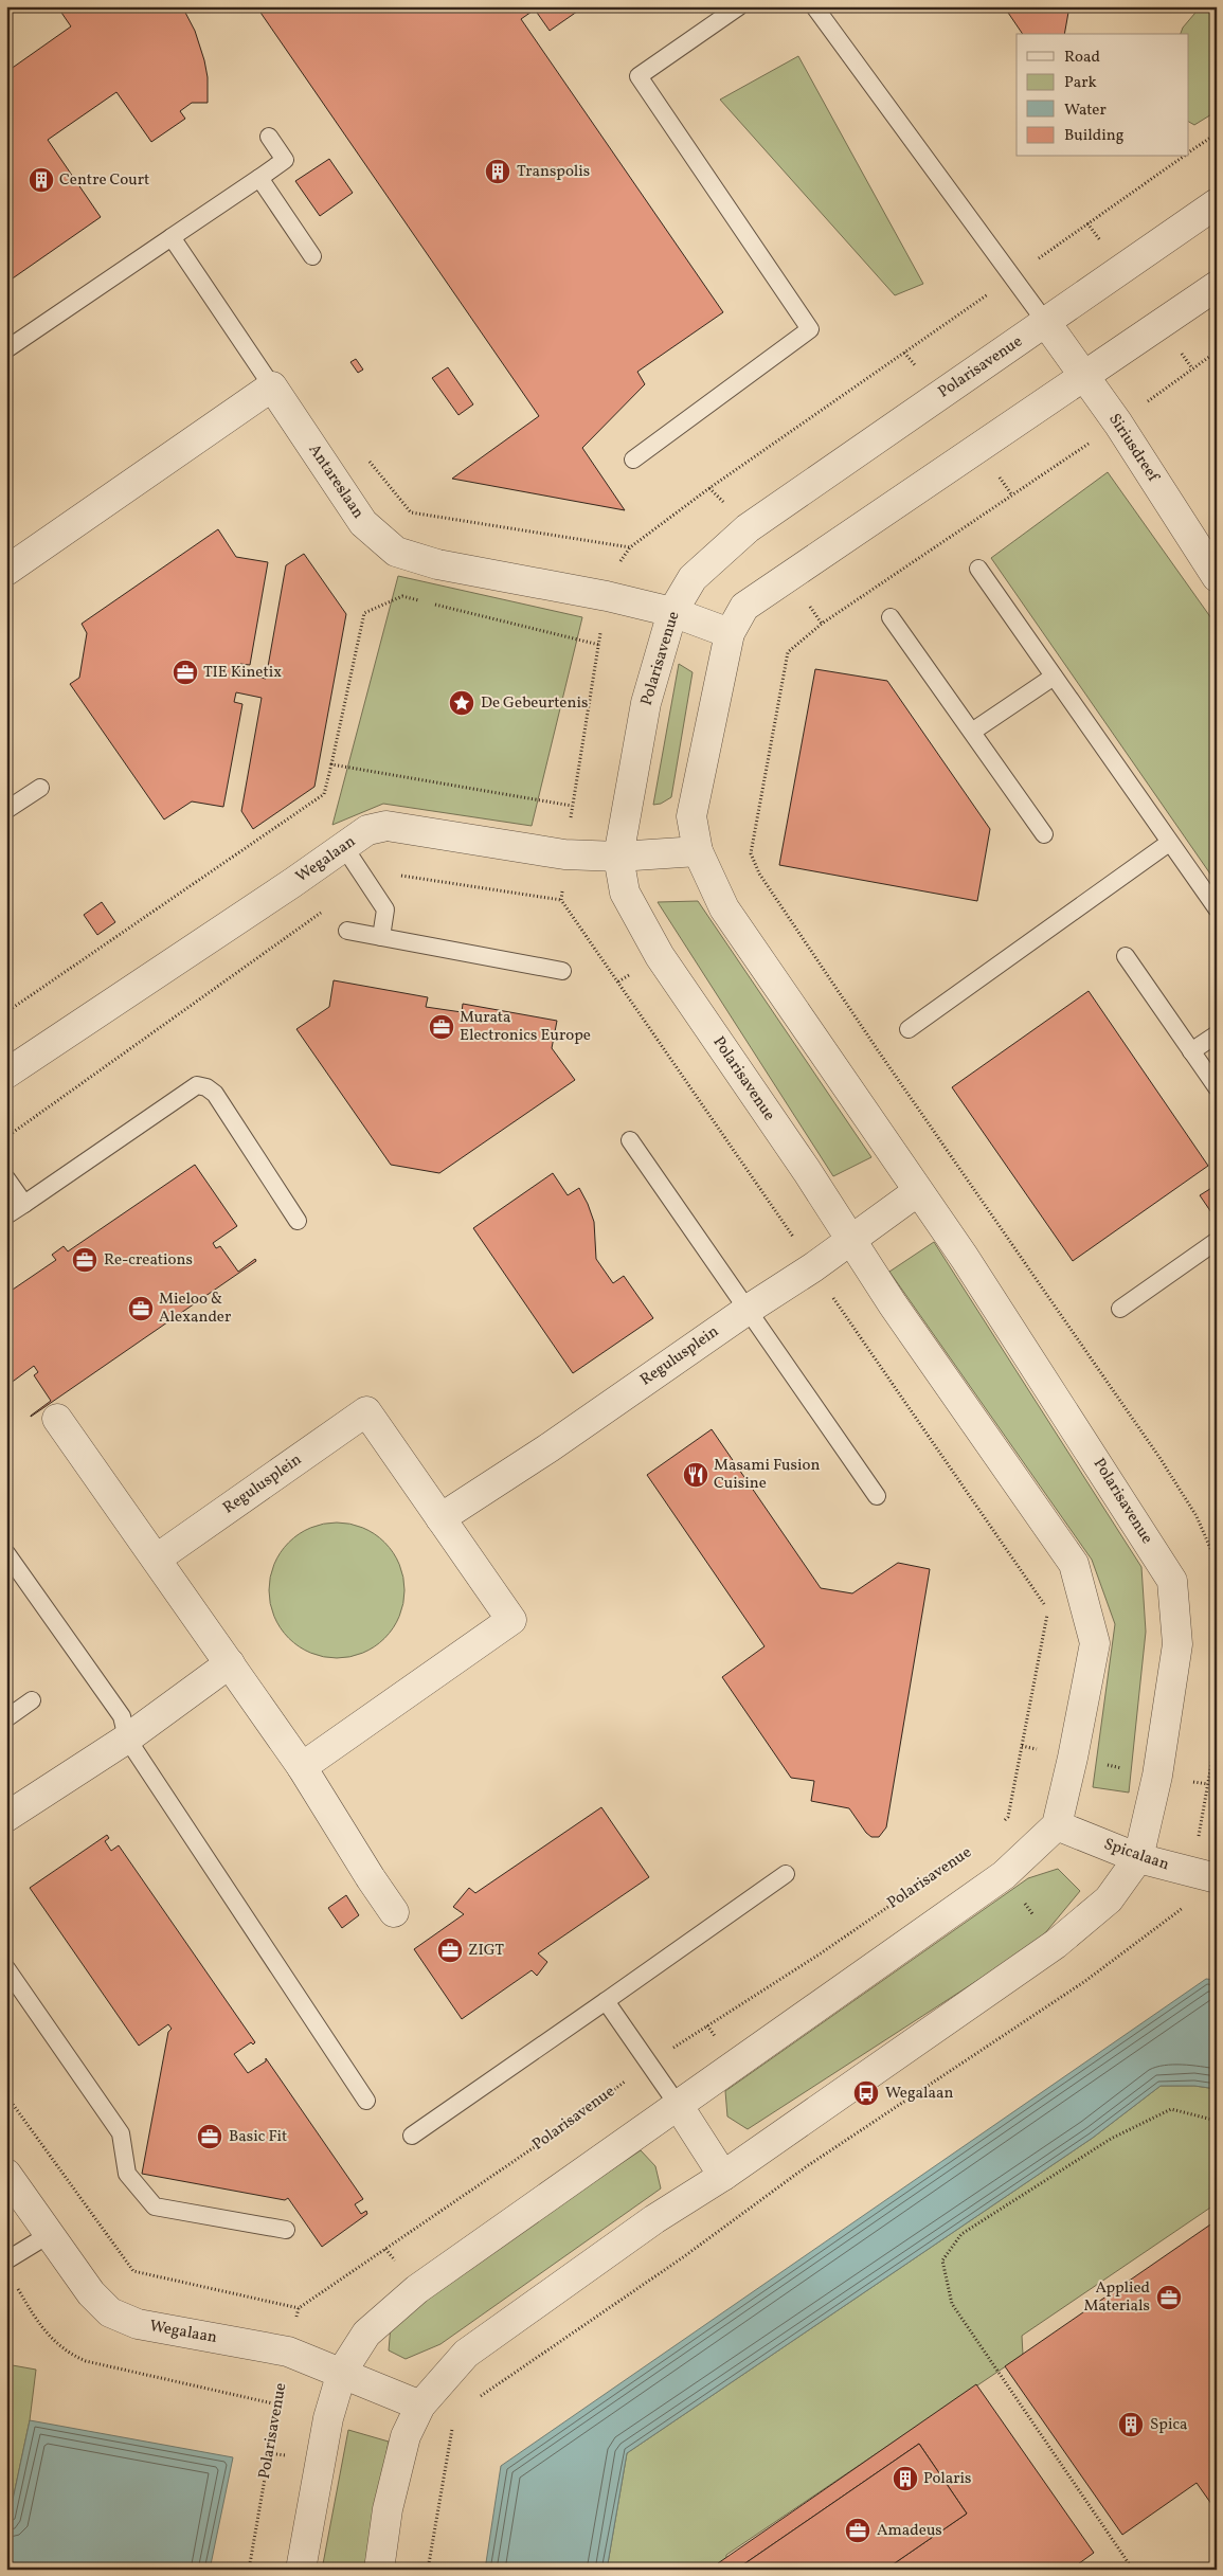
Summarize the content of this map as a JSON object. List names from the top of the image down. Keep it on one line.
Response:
{"streets":{"street":["Polarisavenue","Siriusdreef","Antareslaan","Wegalaan","Regulusplein","Spicalaan"]},"crossings":[["Polarisavenue","Siriusdreef"],["Polarisavenue","Antareslaan"],["Polarisavenue","Wegalaan"],["Polarisavenue","Regulusplein"],["Polarisavenue","Spicalaan"]],"places":{"building":["Transpolis","Centre Court","Spica","Polaris"],"office":["TIE Kinetix","Murata Electronics Europe","Re-creations","Mieloo & Alexander","ZIGT","Basic Fit","Applied Materials","Amadeus"],"place":["De Gebeurtenis"],"restaurant":["Masami Fusion Cuisine"],"bus stop":["Wegalaan"]},"legend":["Road","Park","Water","Building"]}
